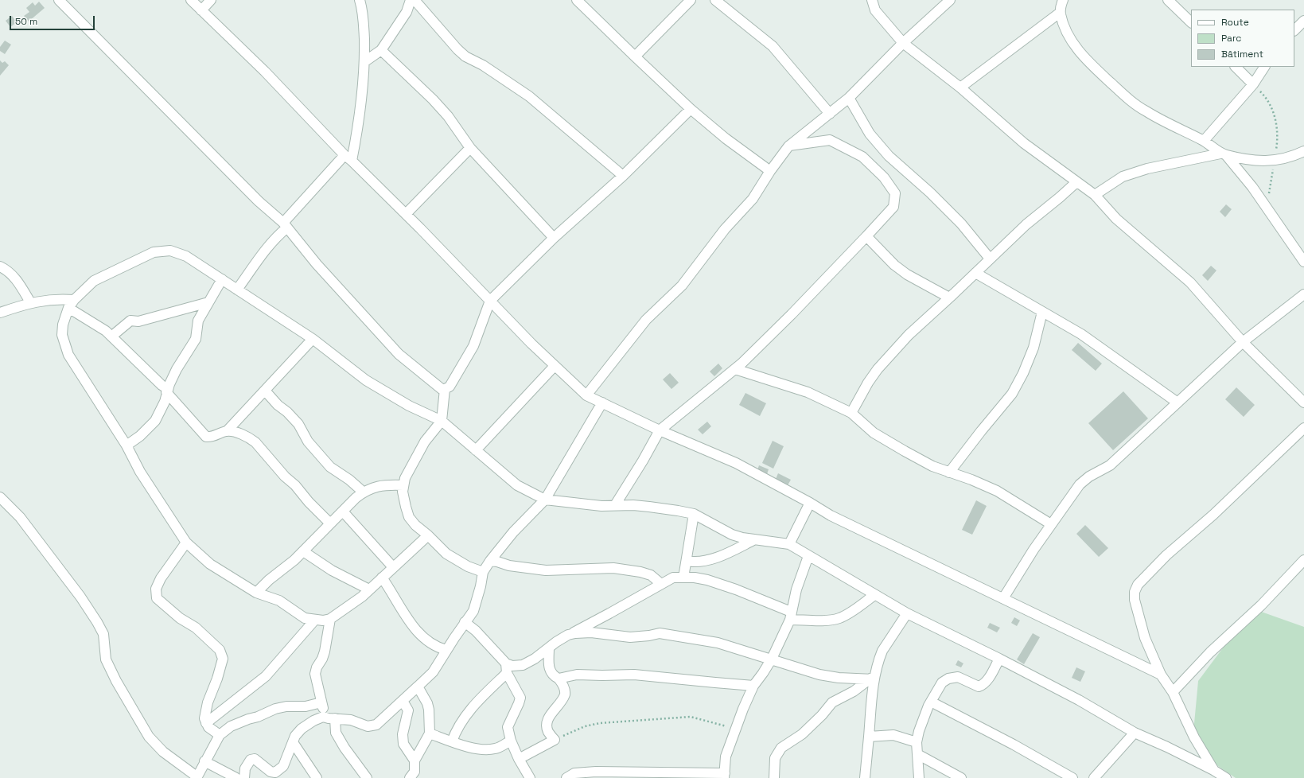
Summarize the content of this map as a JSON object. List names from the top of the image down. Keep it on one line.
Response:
{"legend":["Route","Parc","Bâtiment"],"scale_bar":"50 m"}
